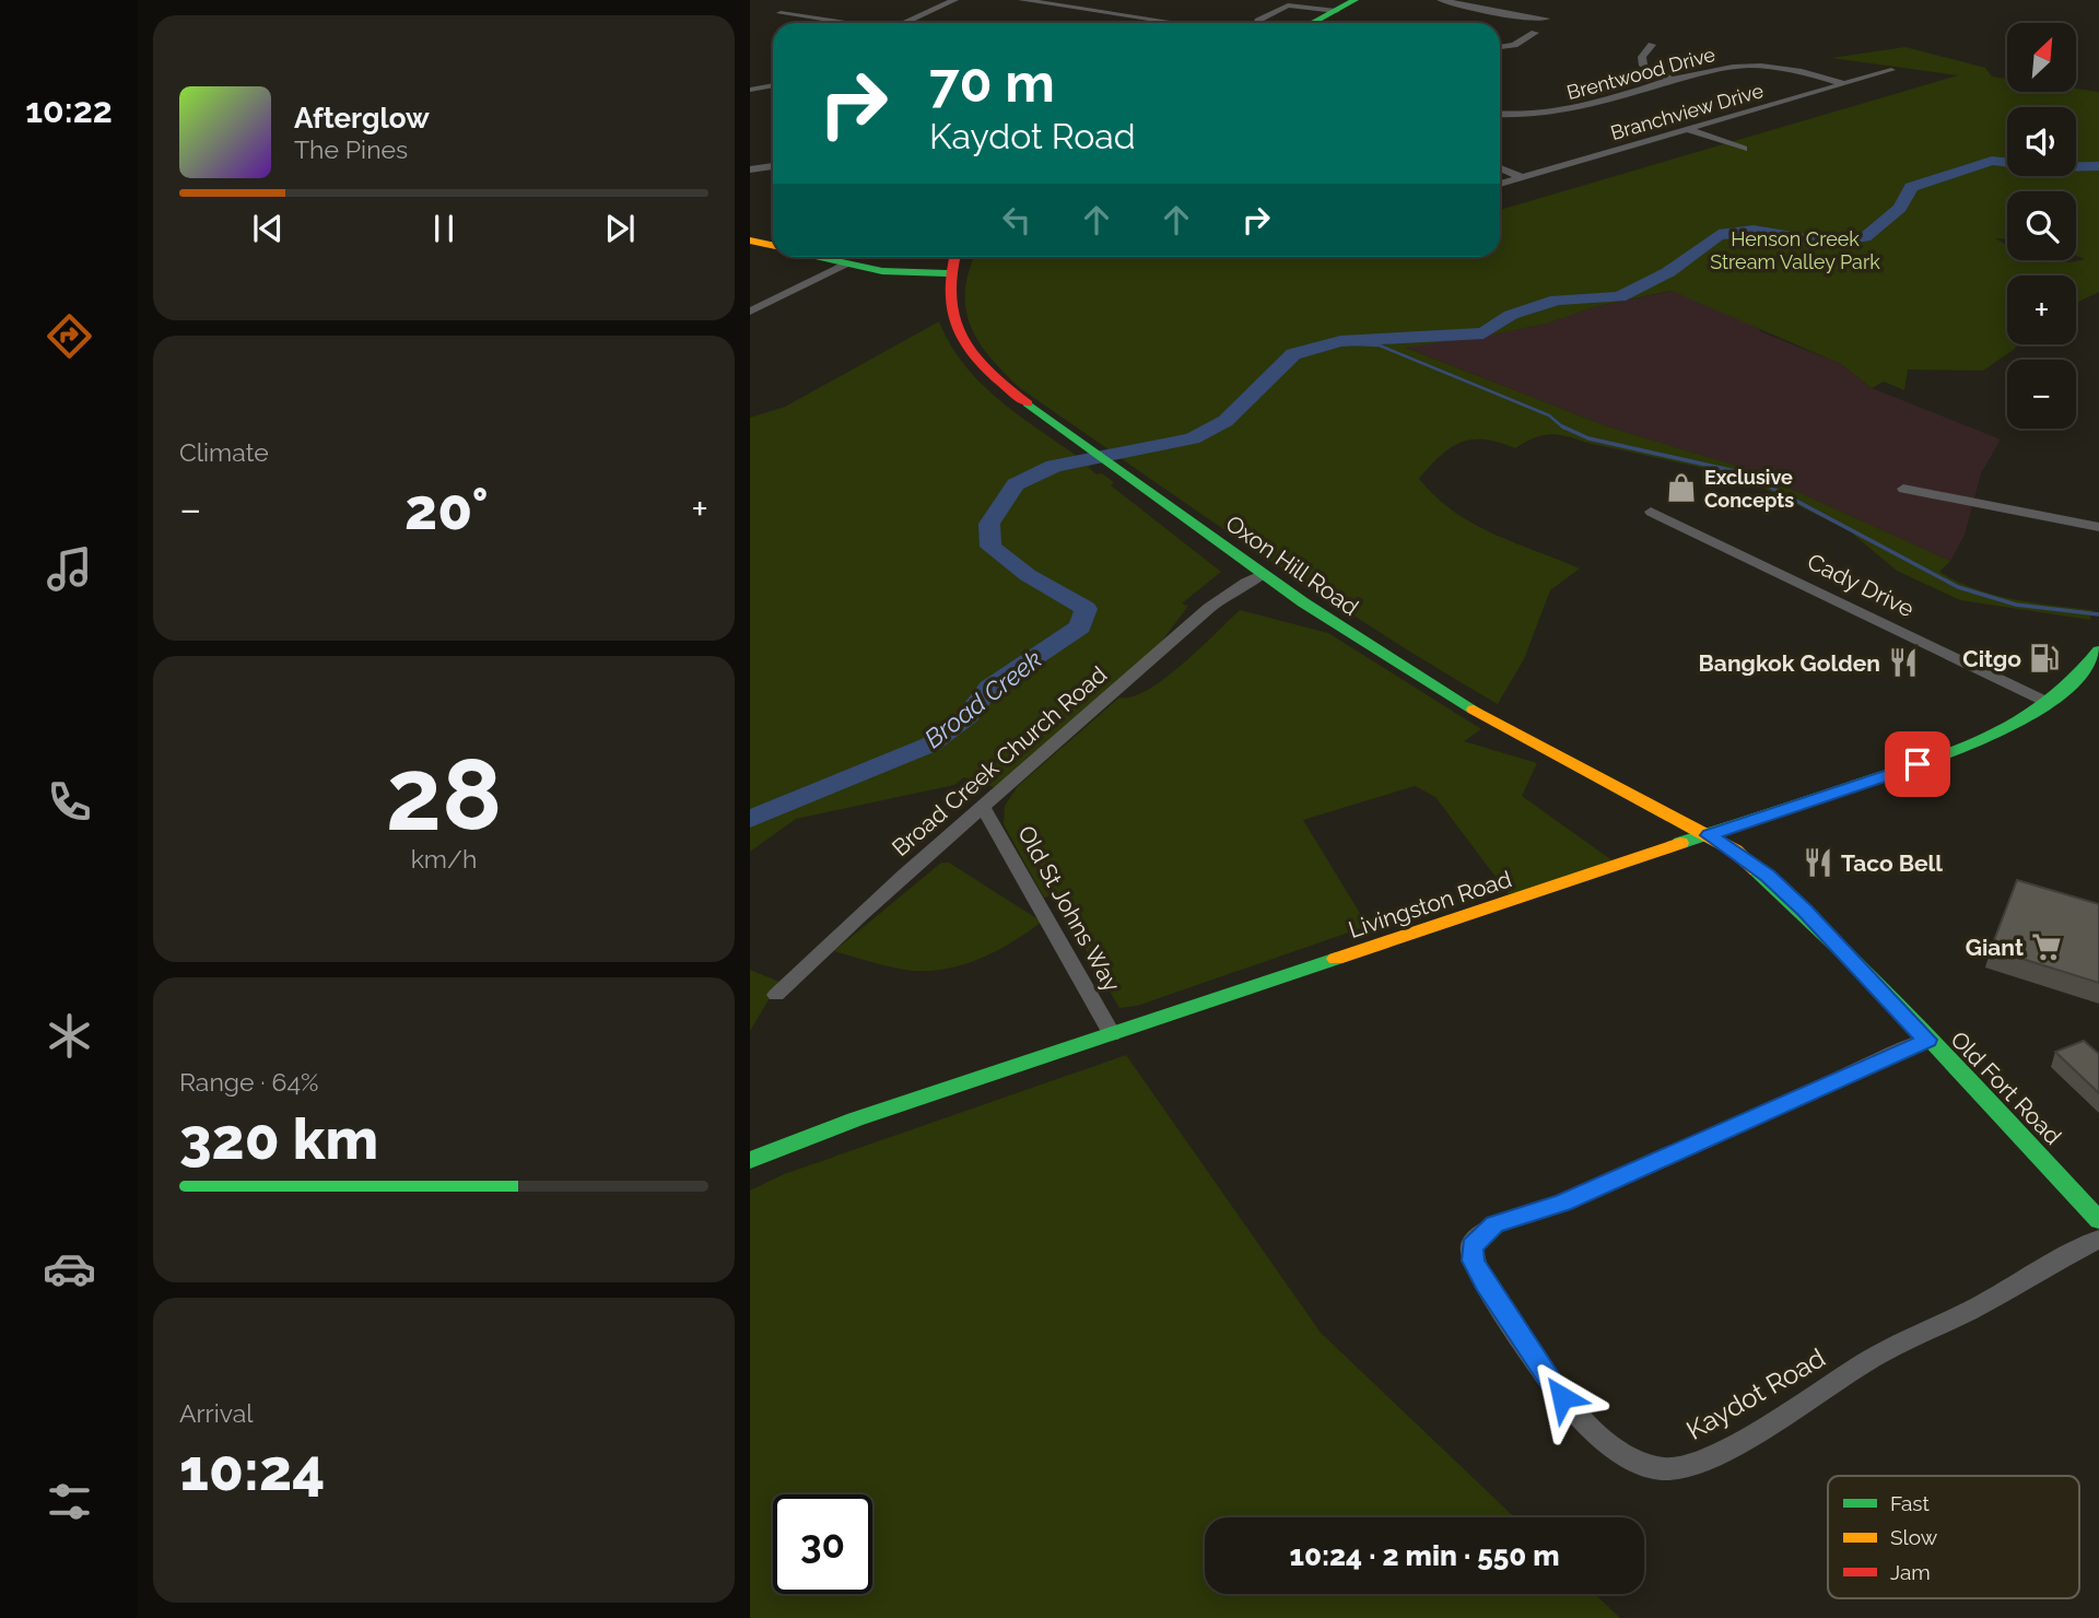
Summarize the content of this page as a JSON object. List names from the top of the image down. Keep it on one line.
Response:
{"streets":{"main road":["Oxon Hill Road","Livingston Road","Old Fort Road"],"street":["Brentwood Drive","Branchview Drive","Cady Drive","Broad Creek Church Road","Old St Johns Way","Kaydot Road"]},"crossings":[["Brentwood Drive","Branchview Drive"],["Oxon Hill Road","Broad Creek Church Road"],["Oxon Hill Road","Livingston Road"],["Oxon Hill Road","Old Fort Road"],["Cady Drive","Livingston Road"],["Broad Creek Church Road","Old St Johns Way"],["Livingston Road","Old St Johns Way"],["Livingston Road","Old Fort Road"],["Old Fort Road","Kaydot Road"]],"water":["Broad Creek"],"parks":["Henson Creek Stream Valley Park"],"places":{"shop":["Exclusive Concepts"],"fuel station":["Citgo"],"restaurant":["Bangkok Golden","Taco Bell"],"supermarket":["Giant"]},"legend":["Fast","Slow","Jam"],"north":"top right","page":{"tabs":"10:22","map_buttons":["+","−"],"turn":["70 m","Kaydot Road"],"song":["Afterglow","The Pines"],"tile":["Climate",["28","km/h"],["Range · 64%","320 km"],["Arrival","10:24"]],"heat":["−","20°","+"],"limit":"30","trip":"10:24 · 2 min · 550 m"}}
